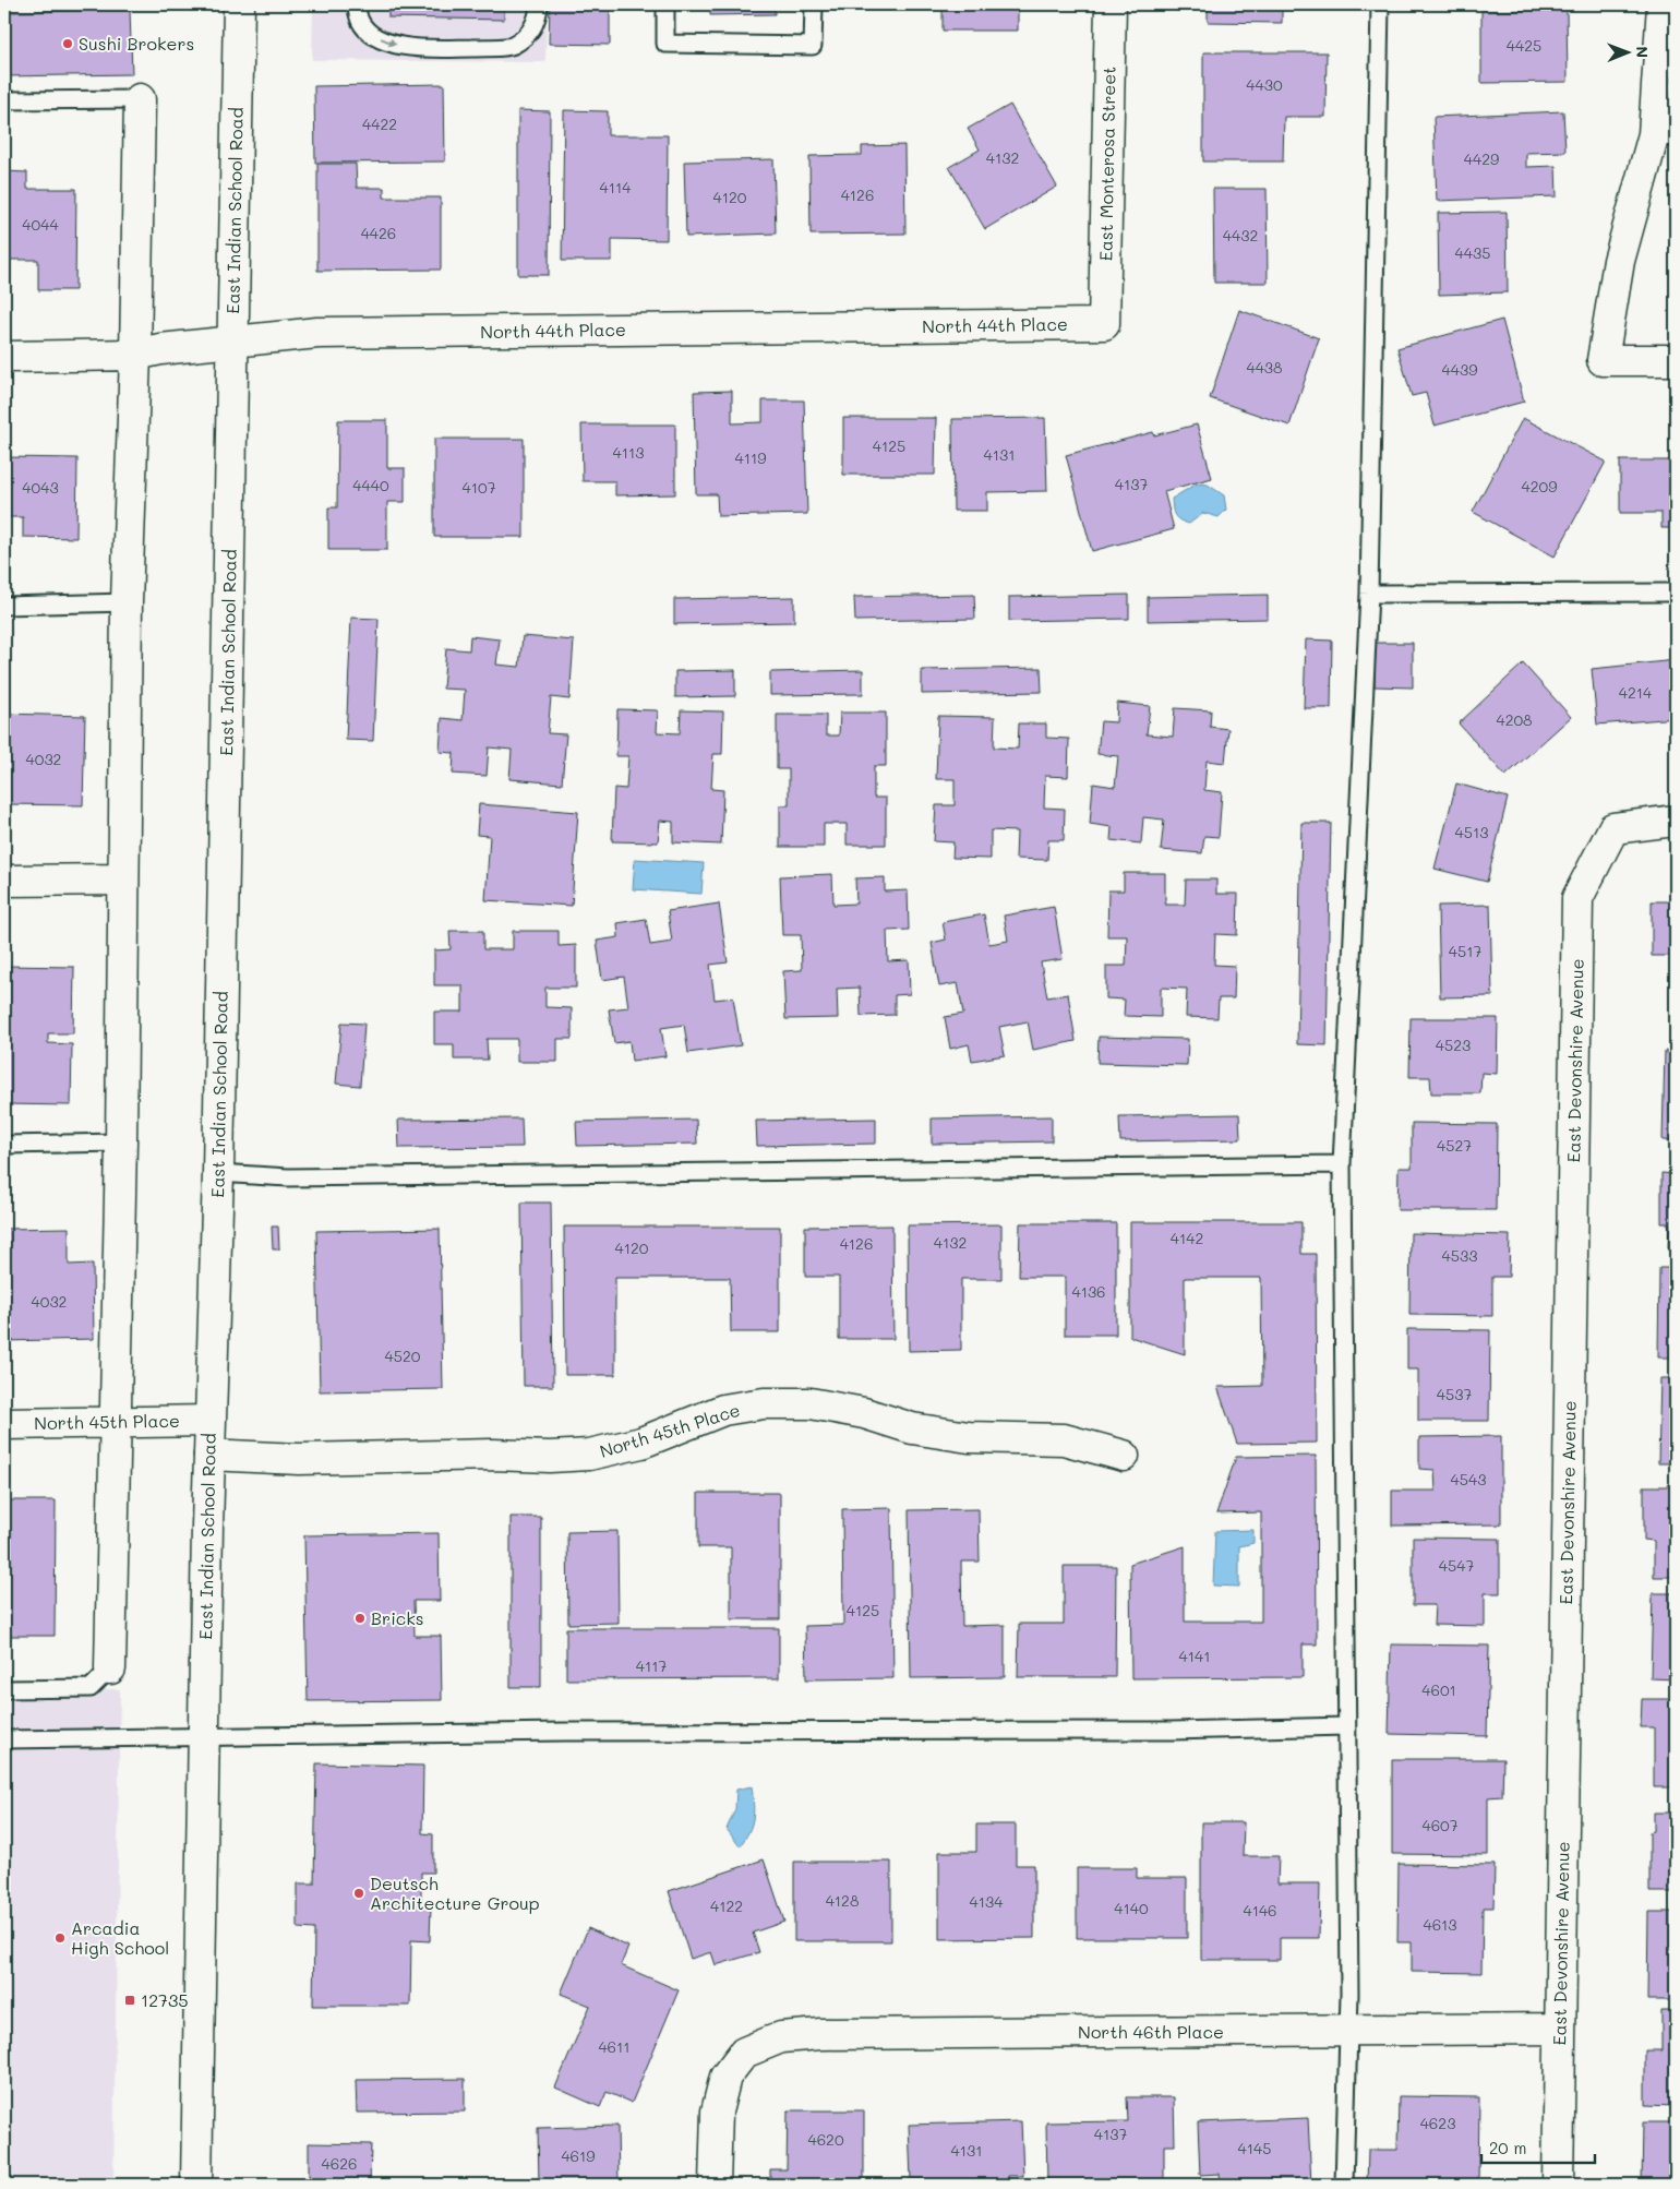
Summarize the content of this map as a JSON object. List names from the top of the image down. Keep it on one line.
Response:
{"streets":{"street":["East Monterosa Street","East Indian School Road","North 44th Place","East Devonshire Avenue","North 45th Place","North 46th Place"]},"crossings":[["East Monterosa Street","North 44th Place"],["East Indian School Road","North 44th Place"],["East Indian School Road","North 45th Place"],["East Devonshire Avenue","North 46th Place"]],"places":{"other":["Sushi Brokers","Bricks","Deutsch Architecture Group","Arcadia High School"],"transit":["12735"]},"house_numbers":["4425","4430","4422","4132","4429","4114","4126","4120","4044","4426","4432","4435","4438","4439","4125","4113","4131","4119","4137","4440","4209","4043","4107","4214","4208","4032","4513","4517","4523","4527","4142","4132","4126","4120","4533","4136","4032","4520","4537","4543","4547","4125","4141","4117","4601","4607","4128","4134","4122","4140","4146","4613","4611","4623","4137","4620","4145","4131","4619","4626"],"scale_bar":"20 m","north":"right"}
